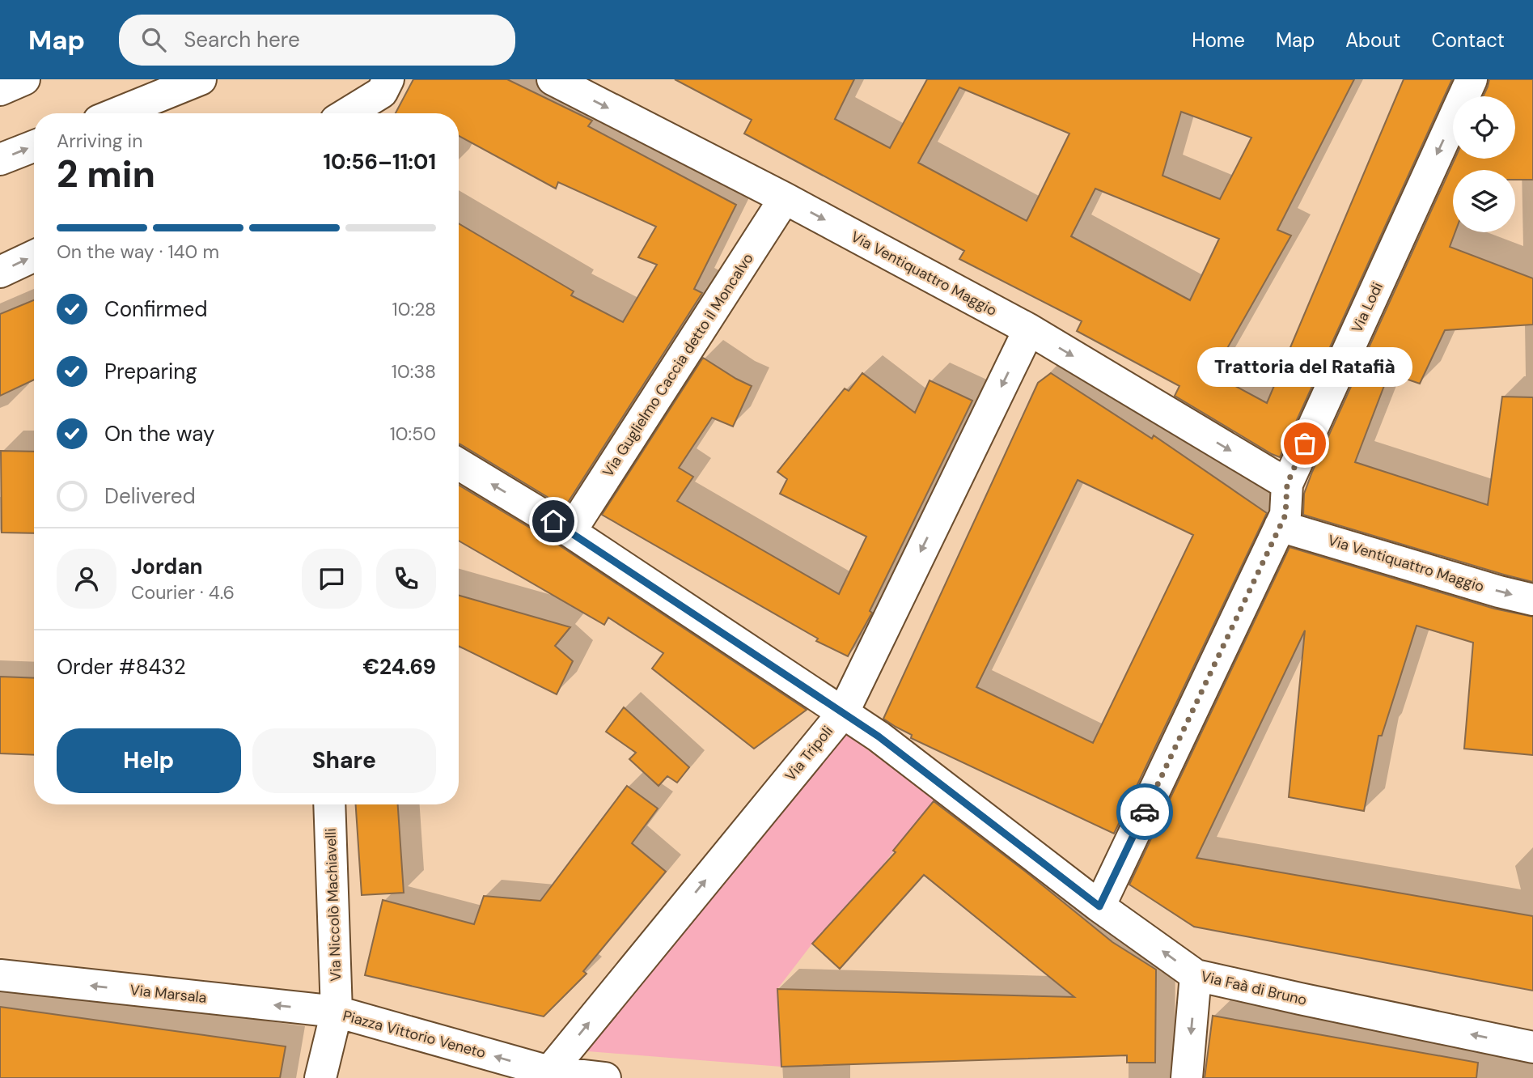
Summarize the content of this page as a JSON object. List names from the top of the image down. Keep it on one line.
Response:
{"streets":{"street":["Via Ventiquattro Maggio","Via Lodi","Via Guglielmo Caccia detto il Moncalvo","Via Tripoli","Via Niccolò Machiavelli","Via Faà di Bruno","Via Marsala","Piazza Vittorio Veneto"]},"crossings":[["Via Ventiquattro Maggio","Via Lodi"],["Via Ventiquattro Maggio","Via Guglielmo Caccia detto il Moncalvo"],["Via Ventiquattro Maggio","Via Tripoli"],["Via Lodi","Via Faà di Bruno"],["Via Guglielmo Caccia detto il Moncalvo","Via Faà di Bruno"],["Via Tripoli","Via Faà di Bruno"],["Via Tripoli","Piazza Vittorio Veneto"],["Via Niccolò Machiavelli","Via Marsala"],["Via Niccolò Machiavelli","Piazza Vittorio Veneto"],["Via Marsala","Piazza Vittorio Veneto"]],"one_way":["Via Ventiquattro Maggio","Via Lodi","Via Faà di Bruno","Via Marsala","Piazza Vittorio Veneto"],"places":["Trattoria del Ratafià"],"page":{"header":"Map","search":"Search here","nav":["Home","Map","About","Contact"],"heading":["2 min","Arriving in","10:56–11:01"],"panel":["Jordan","Courier · 4.6","Order #8432","€24.69"],"bar":"On the way · 140 m","list":[["Confirmed","10:28"],["Preparing","10:38"],["On the way","10:50"],"Delivered"],"bubble":"Trattoria del Ratafià","buttons":["Help","Share"]}}
